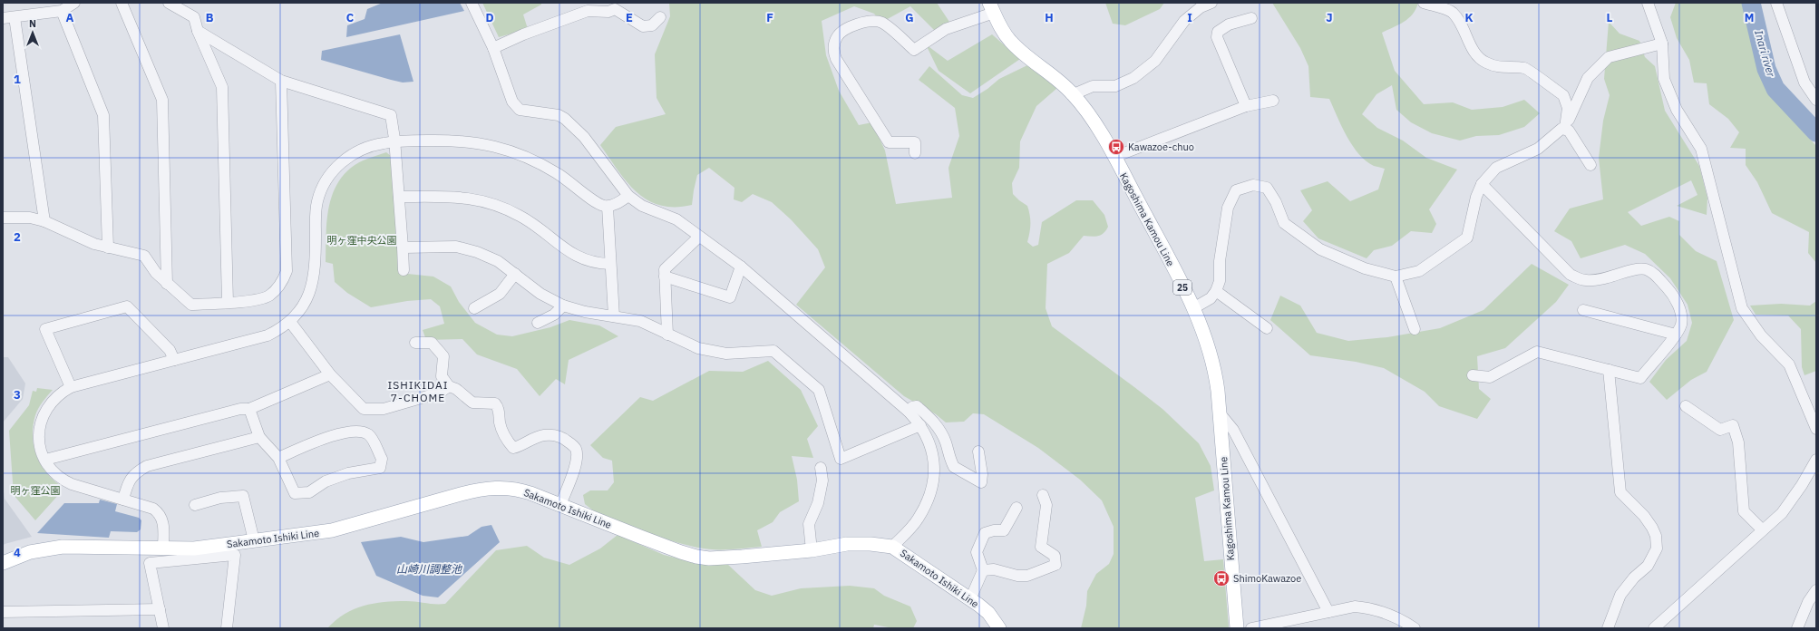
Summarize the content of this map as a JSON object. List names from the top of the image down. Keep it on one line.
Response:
{"streets":{"main road":["Kagoshima Kamou Line","25","Sakamoto Ishiki Line"]},"districts":["ISHIKIDAI 7-CHOME"],"water":["Inari river","山崎川調整池"],"parks":["明ヶ窪中央公園","明ヶ窪公園"],"places":{"bus stop":["Kawazoe-chuo","ShimoKawazoe"]},"north":"top","grid":{"columns":["A","B","C","D","E","F","G","H","I","J","K","L","M"],"rows":["1","2","3","4"]}}
